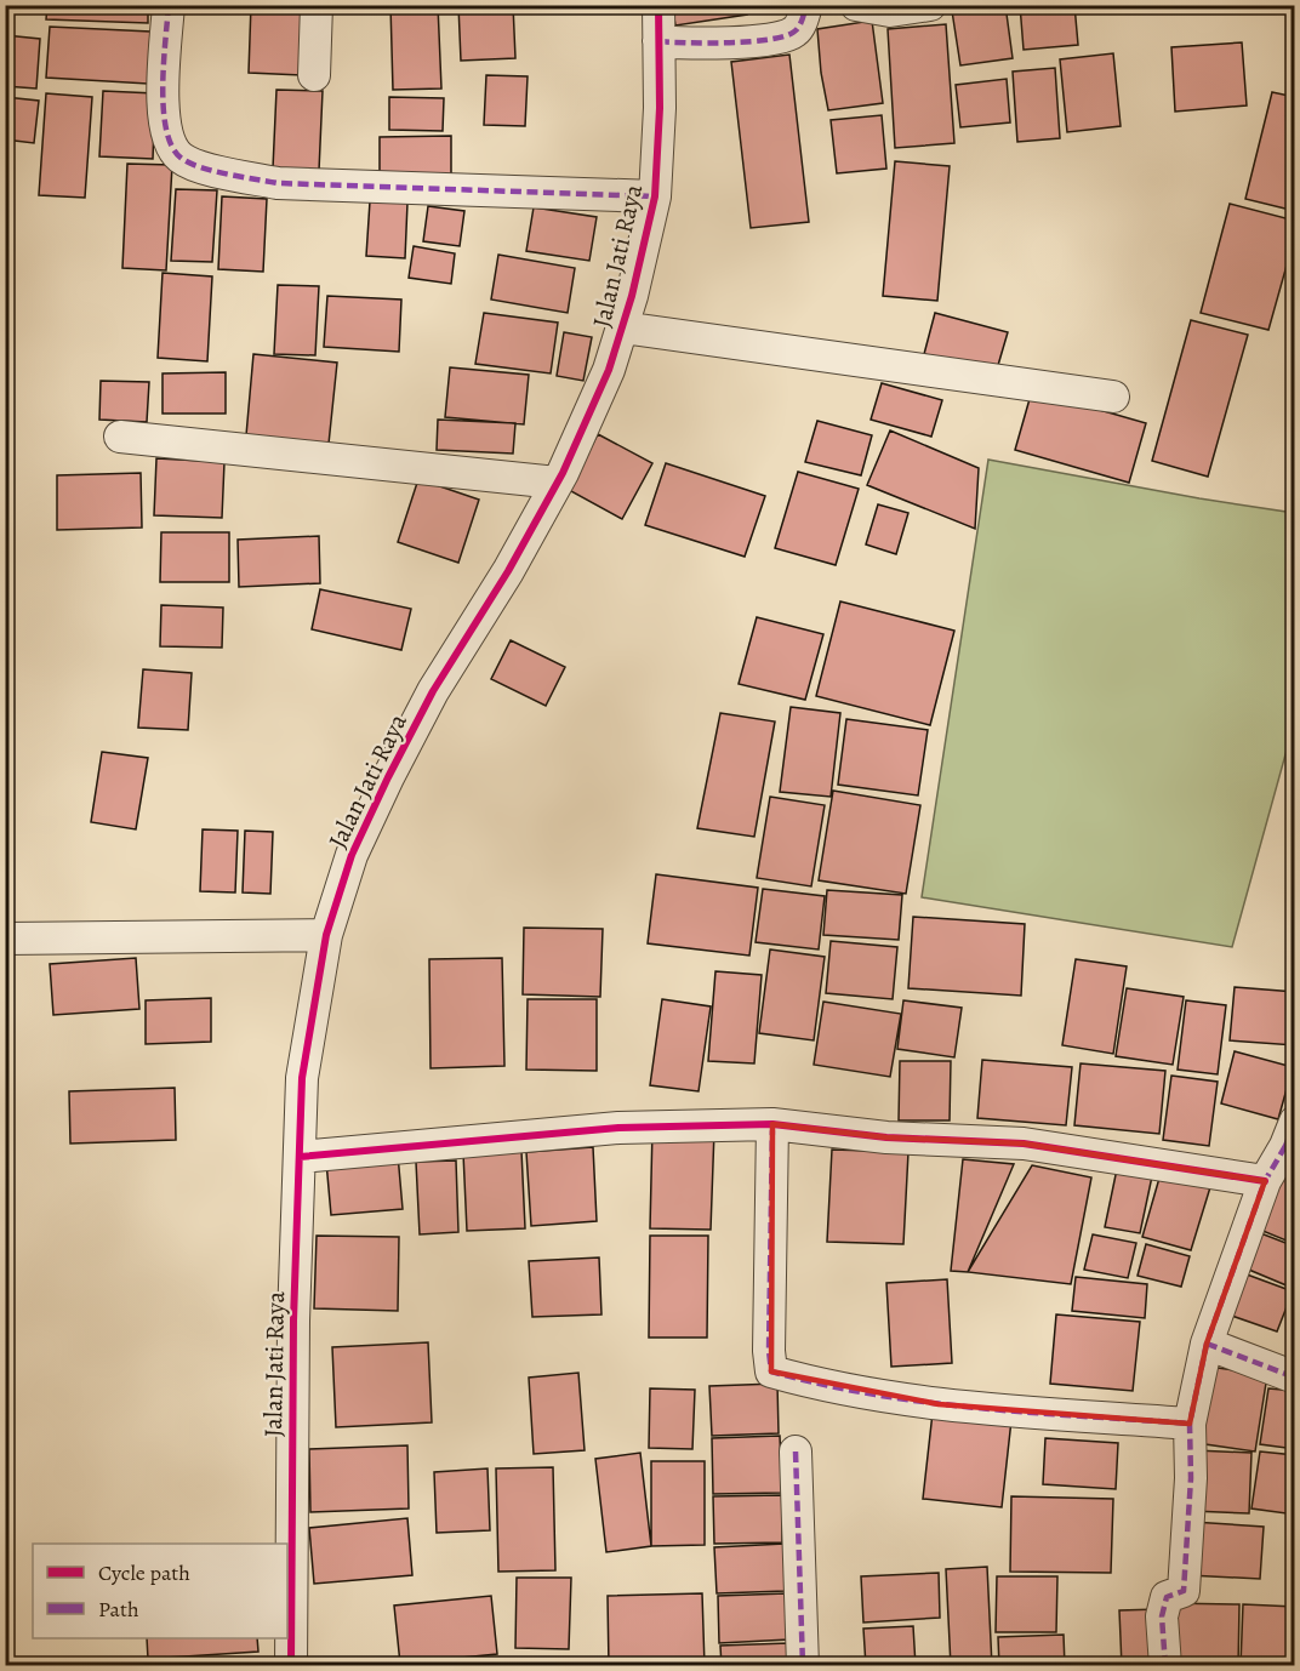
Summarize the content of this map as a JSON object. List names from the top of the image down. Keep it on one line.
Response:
{"streets":{"street":["Jalan Jati Raya"]},"legend":["Cycle path","Path"]}
